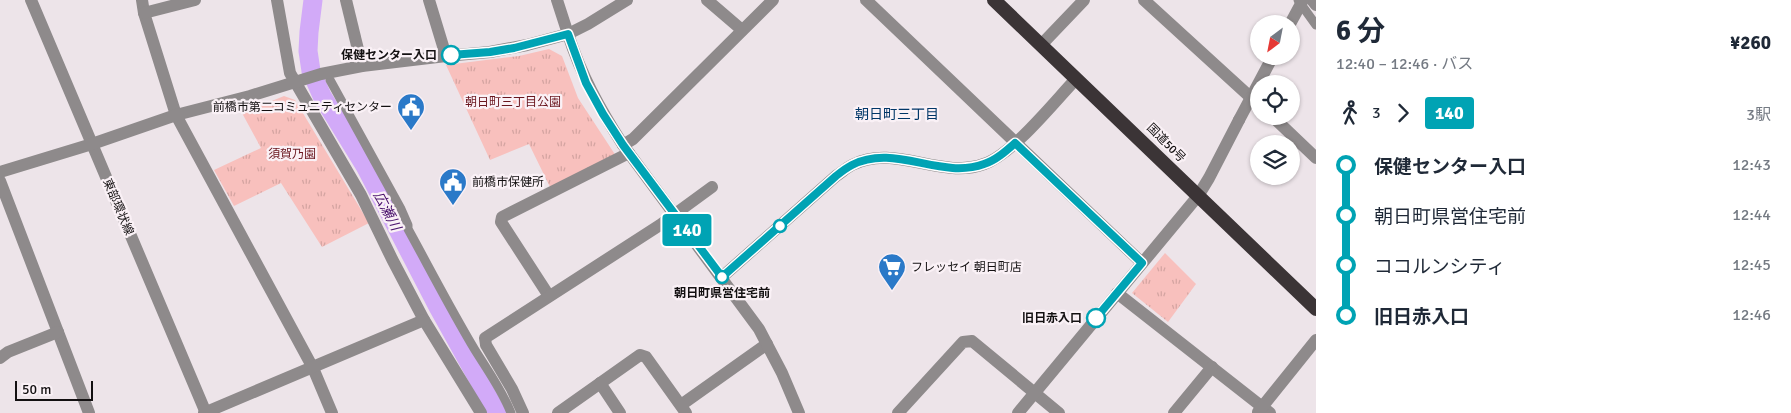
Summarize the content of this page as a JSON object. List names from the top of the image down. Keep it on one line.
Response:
{"streets":{"highway":["国道50号"],"street":["東部環状線"]},"districts":["朝日町三丁目"],"water":["広瀬川"],"parks":["朝日町三丁目公園","須賀乃園"],"places":{"other":["保健センター入口","朝日町県営住宅前","旧日赤入口"],"public building":["前橋市第二コミュニティセンター","前橋市保健所"],"supermarket":["フレッセイ 朝日町店"]},"lines":["bus line 140"],"scale_bar":"50 m","north":"bottom left","page":{"on_map":"140","heading":["6 分","12:40 – 12:46 · バス","¥260"],"legs":["3","140","3駅"],"list":[{"name":"保健センター入口","value":"12:43"},{"name":"朝日町県営住宅前","value":"12:44"},{"name":"ココルンシティ","value":"12:45"},{"name":"旧日赤入口","value":"12:46"}],"scale":"50 m"}}
